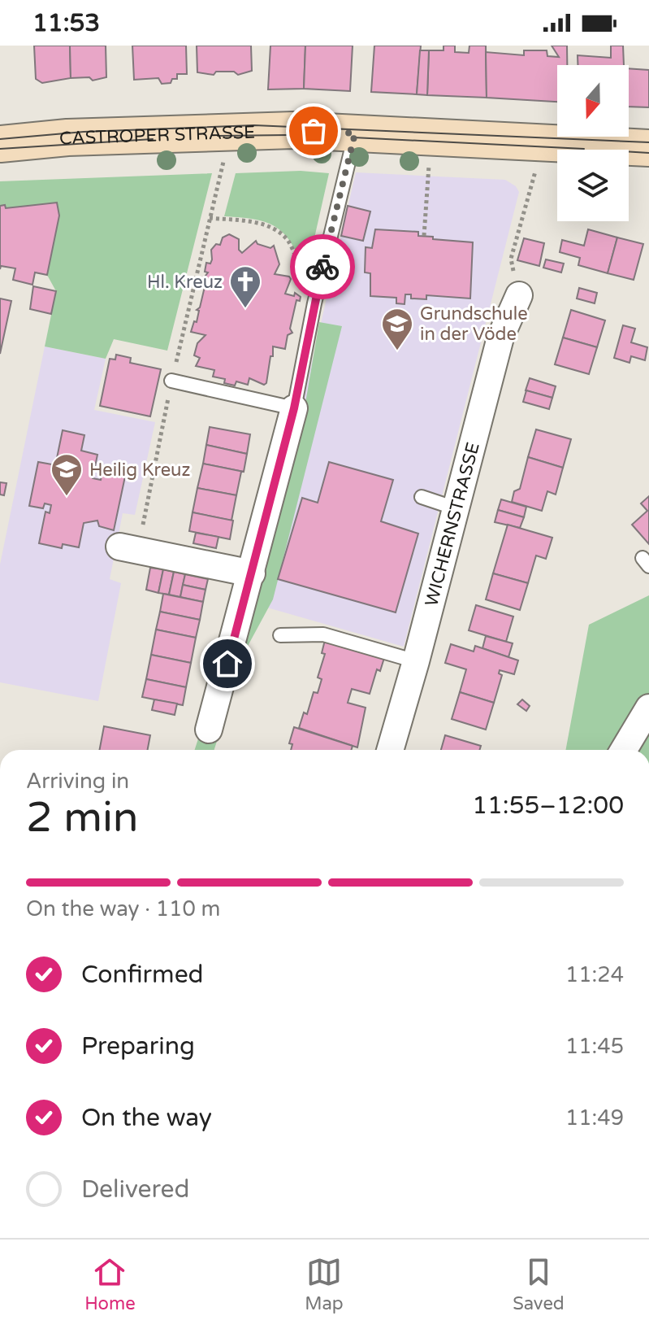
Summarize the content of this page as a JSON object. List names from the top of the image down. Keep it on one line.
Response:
{"streets":{"main road":["CASTROPER STRASSE"],"street":["WICHERNSTRASSE"]},"places":{"church":["Hl. Kreuz"],"school or university":["Grundschule in der Vöde","Heilig Kreuz"]},"north":"bottom","page":{"status":"11:53","heading":["2 min","Arriving in","11:55–12:00"],"bar":"On the way · 110 m","list":[["Confirmed","11:24"],["Preparing","11:45"],["On the way","11:49"],"Delivered"],"tabs":["Home","Map","Saved"]}}
